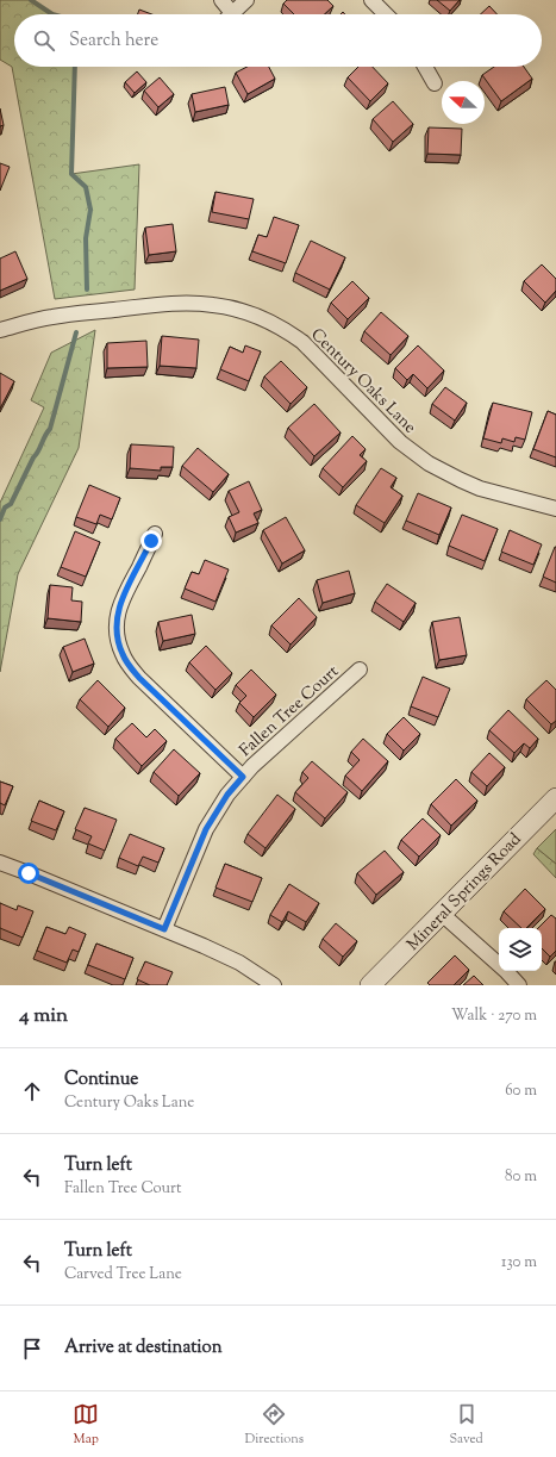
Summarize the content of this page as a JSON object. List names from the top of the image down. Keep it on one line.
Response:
{"streets":{"street":["Century Oaks Lane","Fallen Tree Court","Mineral Springs Road"]},"north":"left","page":{"search":"Search here","heading":["4 min","Walk · 270 m"],"list":[["Continue","Century Oaks Lane","60 m"],["Turn left","Fallen Tree Court","80 m"],["Turn left","Carved Tree Lane","130 m"],"Arrive at destination"],"nav":["Map","Directions","Saved"]}}
